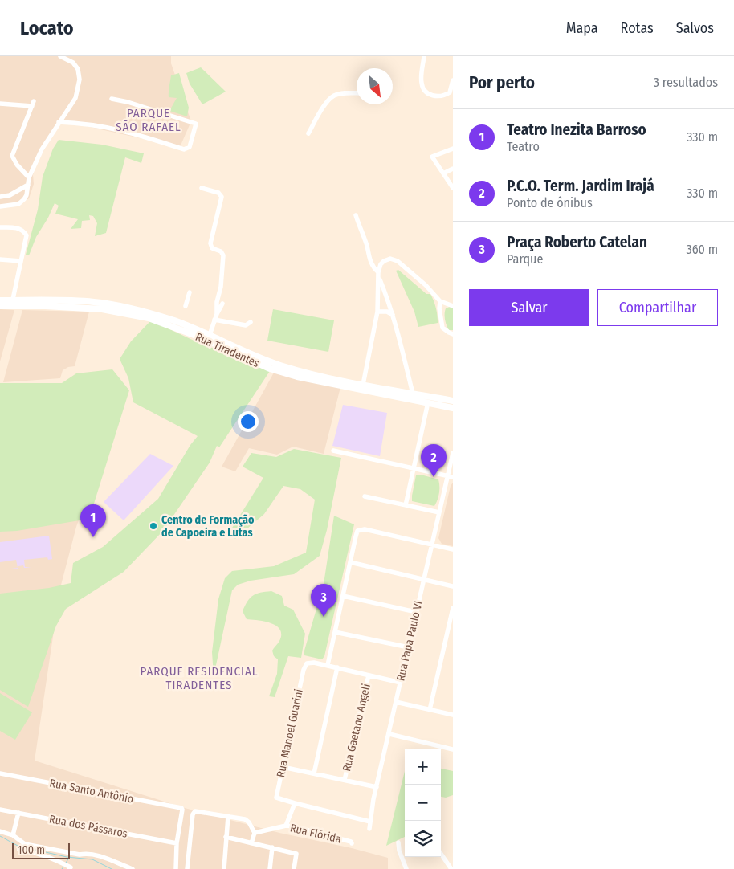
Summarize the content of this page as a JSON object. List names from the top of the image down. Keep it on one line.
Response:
{"streets":{"street":["Rua Tiradentes","Rua Papa Paulo VI","Rua Gaetano Angeli","Rua Manoel Guarini","Rua Santo Antônio","Rua dos Pássaros","Rua Flórida"]},"crossings":[["Rua Santo Antônio","Rua dos Pássaros"]],"districts":["PARQUE SÃO RAFAEL","PARQUE RESIDENCIAL TIRADENTES"],"places":["Centro de Formação de Capoeira e Lutas"],"scale_bar":"100 m","north":"bottom right","page":{"header":"Locato","nav":["Mapa","Rotas","Salvos"],"heading":["Por perto","3 resultados"],"list":[{"mark":"1","name":"Teatro Inezita Barroso","note":"Teatro","value":"330 m"},{"mark":"2","name":"P.C.O. Term. Jardim Irajá","note":"Ponto de ônibus","value":"330 m"},{"mark":"3","name":"Praça Roberto Catelan","note":"Parque","value":"360 m"}],"buttons":["Salvar","Compartilhar"],"pins":["2","1","3"],"map_buttons":["+","−"],"scale":"100 m"}}
